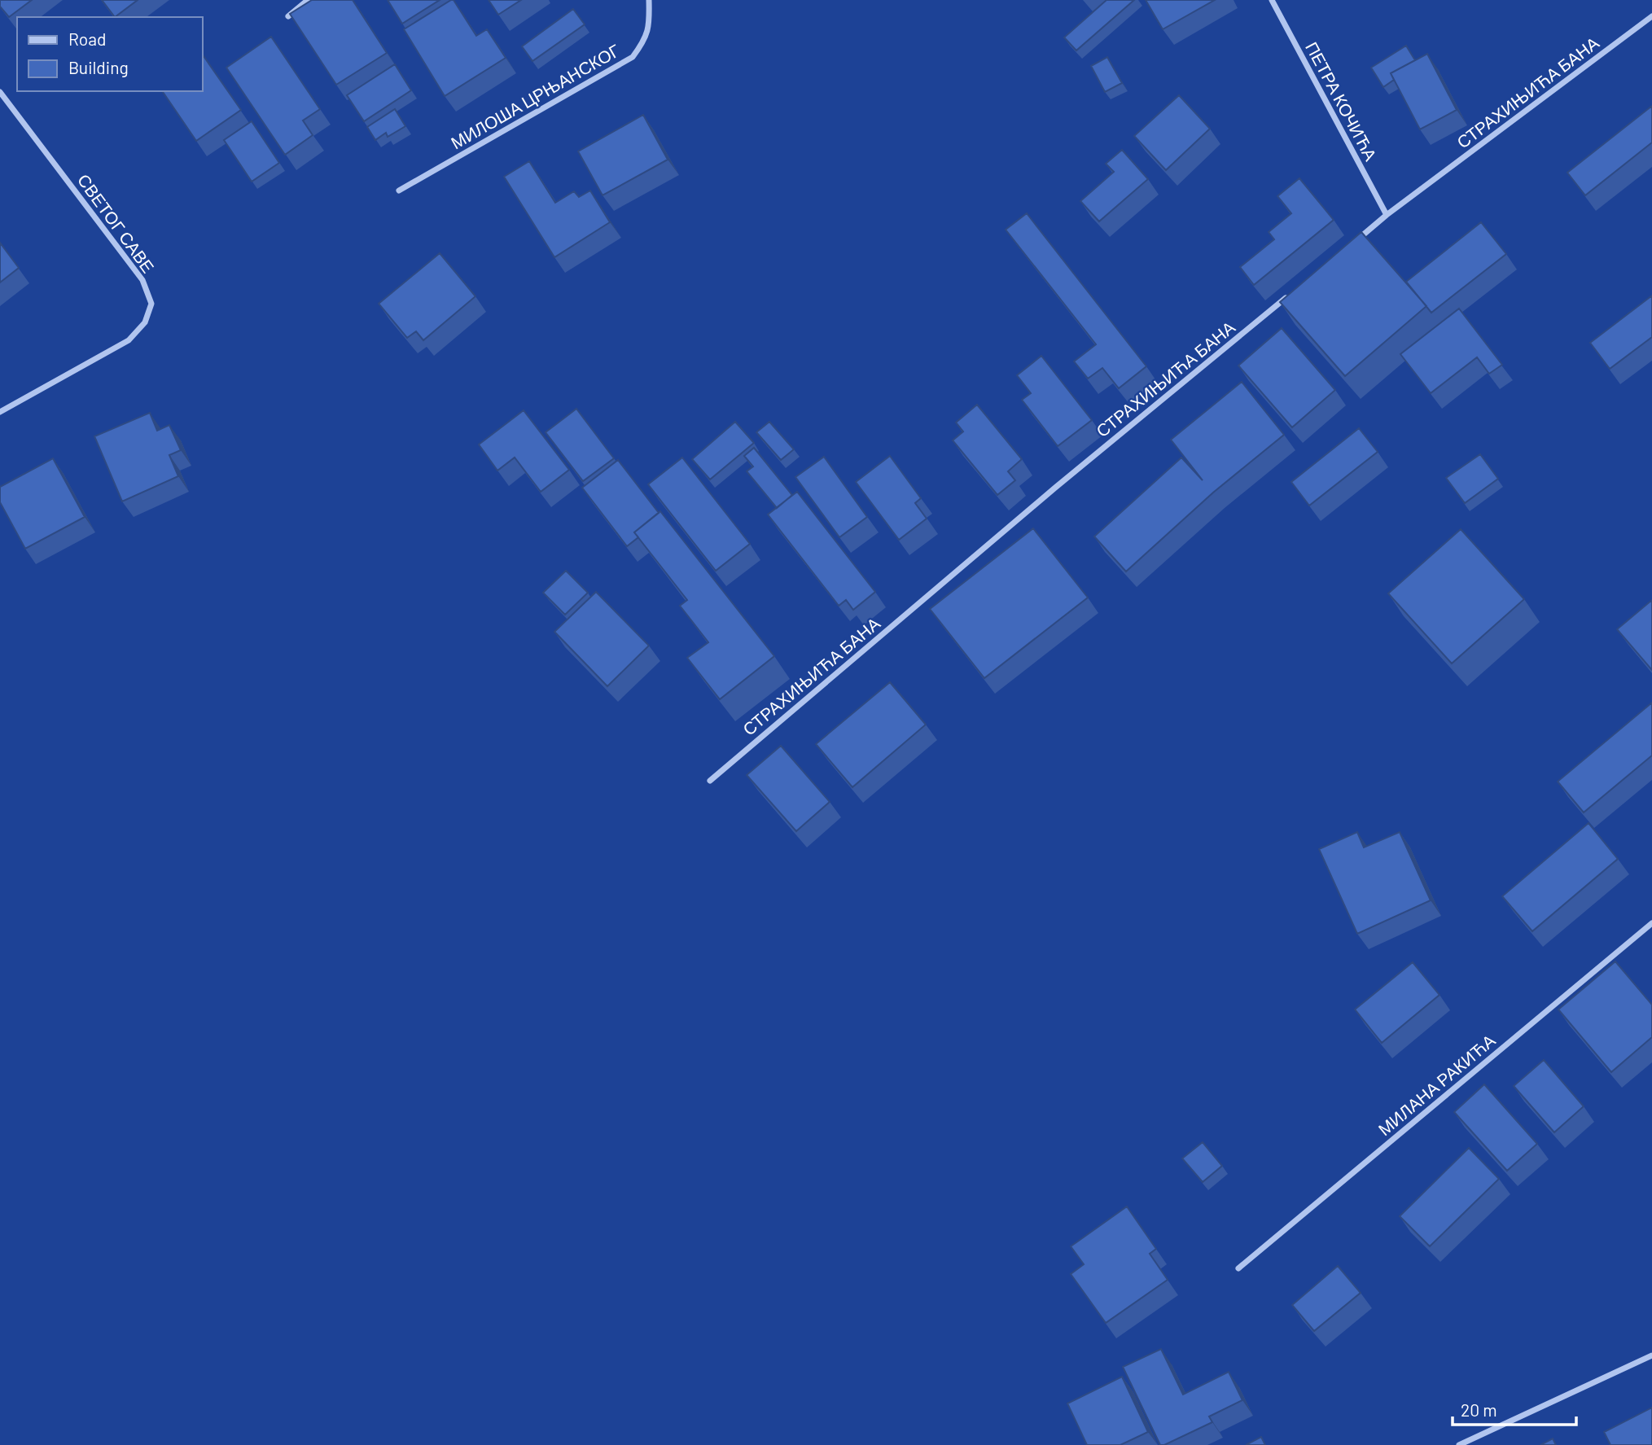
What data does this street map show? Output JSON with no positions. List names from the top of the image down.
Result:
{
  "streets": {
    "street": [
      "СТРАХИЊИЋА БАНА",
      "МИЛОША ЦРЊАНСКОГ",
      "ПЕТРА КОЧИЋА",
      "СВЕТОГ САВЕ",
      "МИЛАНА РАКИЋА"
    ]
  },
  "crossings": [
    ["СТРАХИЊИЋА БАНА", "ПЕТРА КОЧИЋА"]
  ],
  "legend": ["Road", "Building"],
  "scale_bar": "20 m"
}
